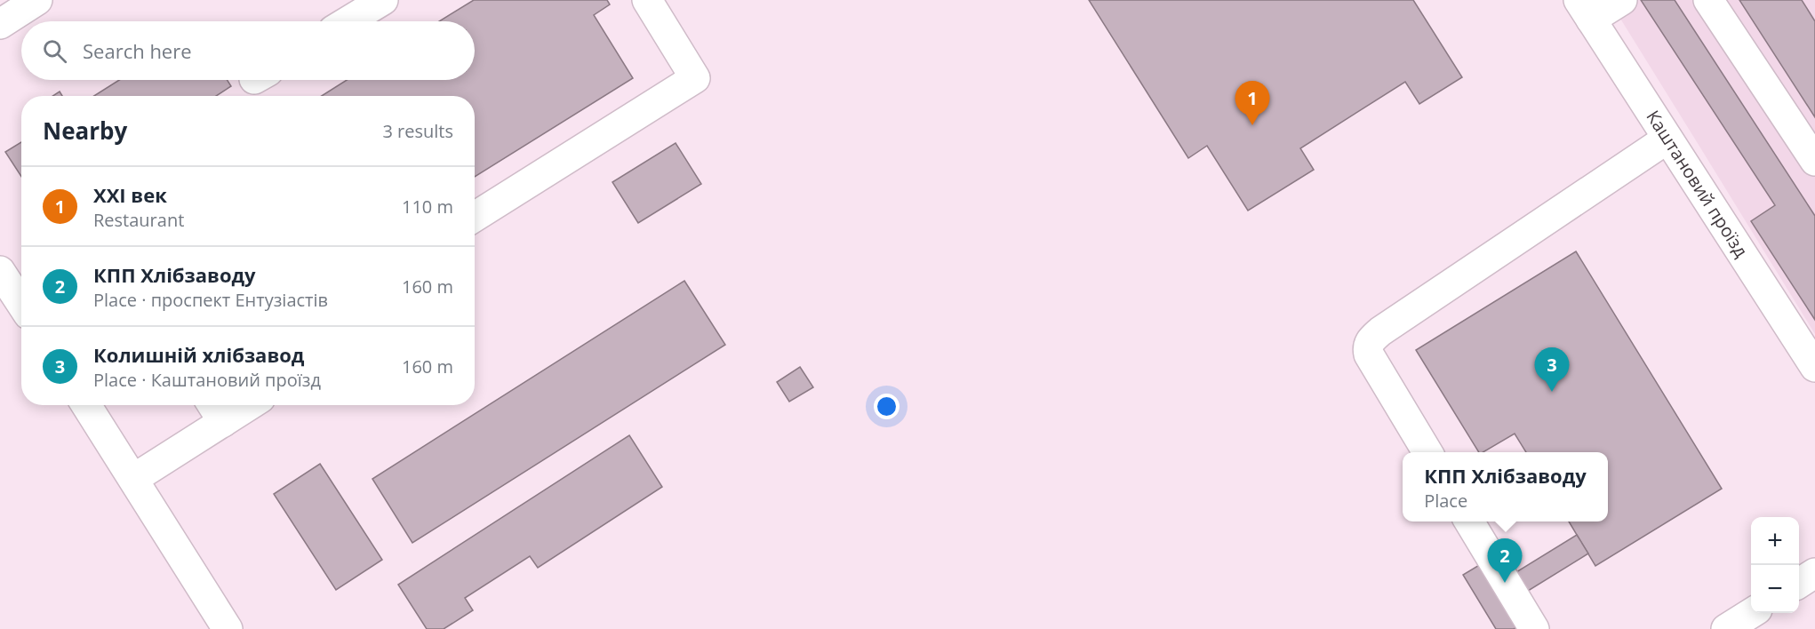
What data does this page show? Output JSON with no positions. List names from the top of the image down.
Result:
{
  "streets": {
    "street": ["Каштановий проїзд"]
  },
  "page": {
    "search": "Search here",
    "pins": ["1", "3", "2"],
    "heading": ["Nearby", "3 results"],
    "list": [
      {
        "mark": "1",
        "name": "XXI век",
        "note": "Restaurant",
        "value": "110 m"
      },
      {
        "mark": "2",
        "name": "КПП Хлібзаводу",
        "note": "Place · проспект Ентузіастів",
        "value": "160 m"
      },
      {
        "mark": "3",
        "name": "Колишній хлібзавод",
        "note": "Place · Каштановий проїзд",
        "value": "160 m"
      }
    ],
    "popup": ["КПП Хлібзаводу", "Place"],
    "map_buttons": ["+", "−"]
  }
}
